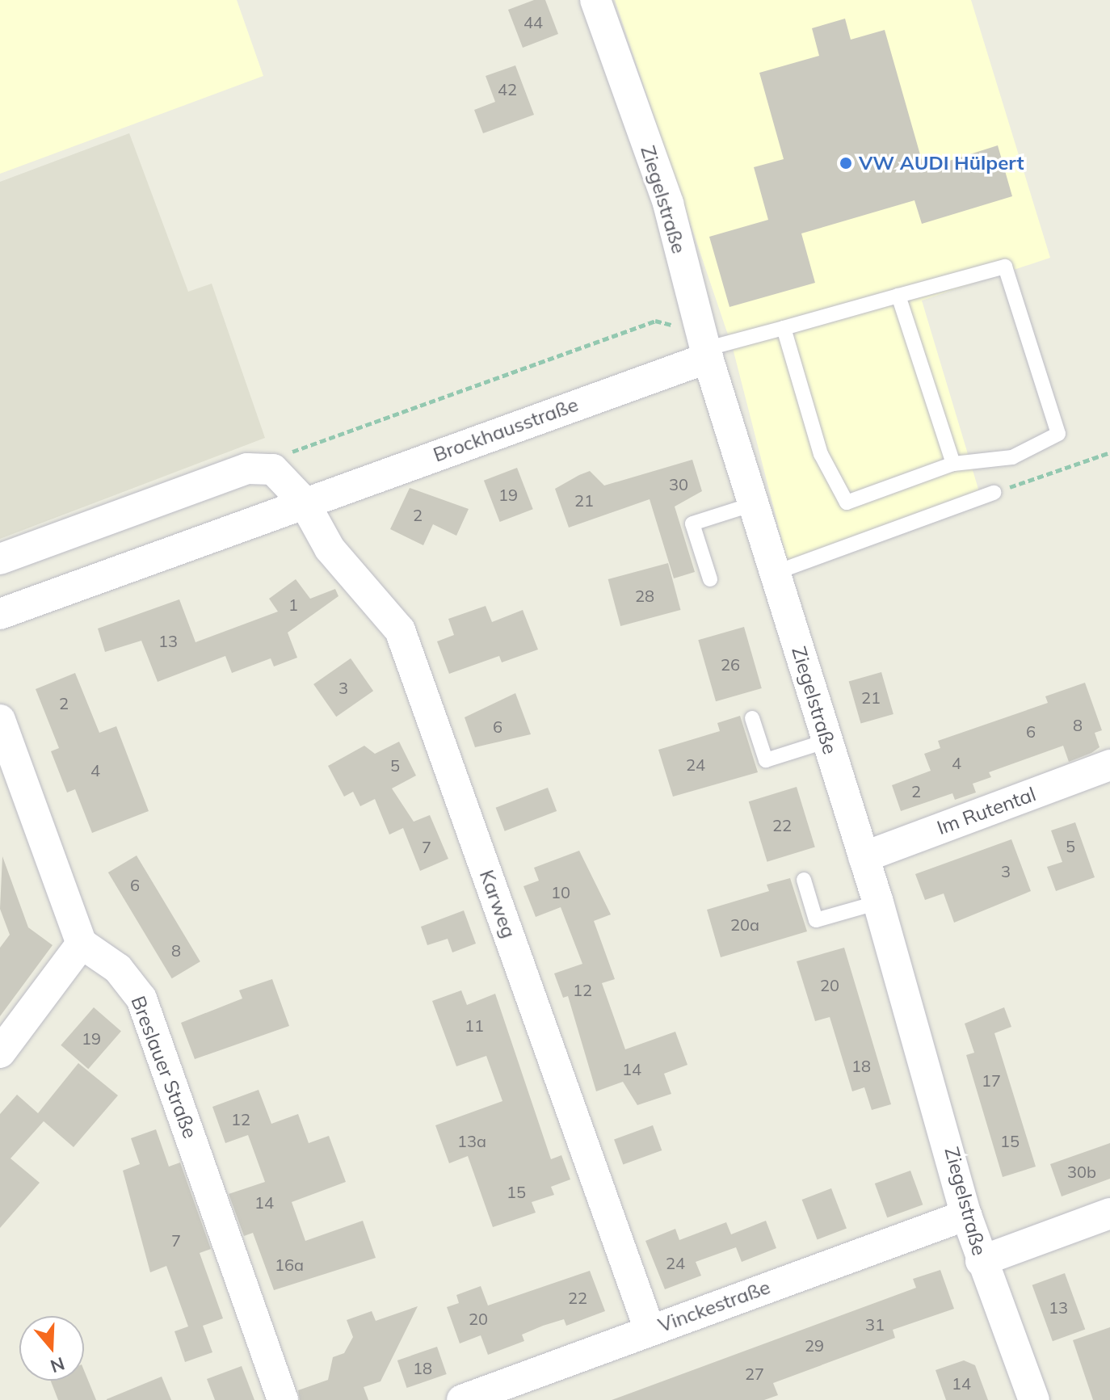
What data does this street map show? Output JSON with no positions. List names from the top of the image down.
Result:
{
  "streets": {
    "street": [
      "Ziegelstraße",
      "Brockhausstraße",
      "Im Rutental",
      "Karweg",
      "Breslauer Straße",
      "Vinckestraße"
    ]
  },
  "crossings": [
    ["Ziegelstraße", "Brockhausstraße"],
    ["Ziegelstraße", "Im Rutental"],
    ["Ziegelstraße", "Vinckestraße"],
    ["Brockhausstraße", "Karweg"],
    ["Karweg", "Vinckestraße"]
  ],
  "places": ["VW AUDI Hülpert"],
  "house_numbers": [
    "44",
    "42",
    "30",
    "19",
    "21",
    "2",
    "28",
    "1",
    "13",
    "26",
    "3",
    "21",
    "2",
    "8",
    "6",
    "6",
    "4",
    "24",
    "5",
    "4",
    "2",
    "22",
    "5",
    "7",
    "3",
    "6",
    "10",
    "20a",
    "8",
    "20",
    "12",
    "11",
    "19",
    "18",
    "14",
    "17",
    "12",
    "13a",
    "15",
    "30b",
    "15",
    "14",
    "7",
    "24",
    "16a",
    "22",
    "13",
    "20",
    "31",
    "29",
    "18",
    "27",
    "14"
  ],
  "north": "bottom"
}
